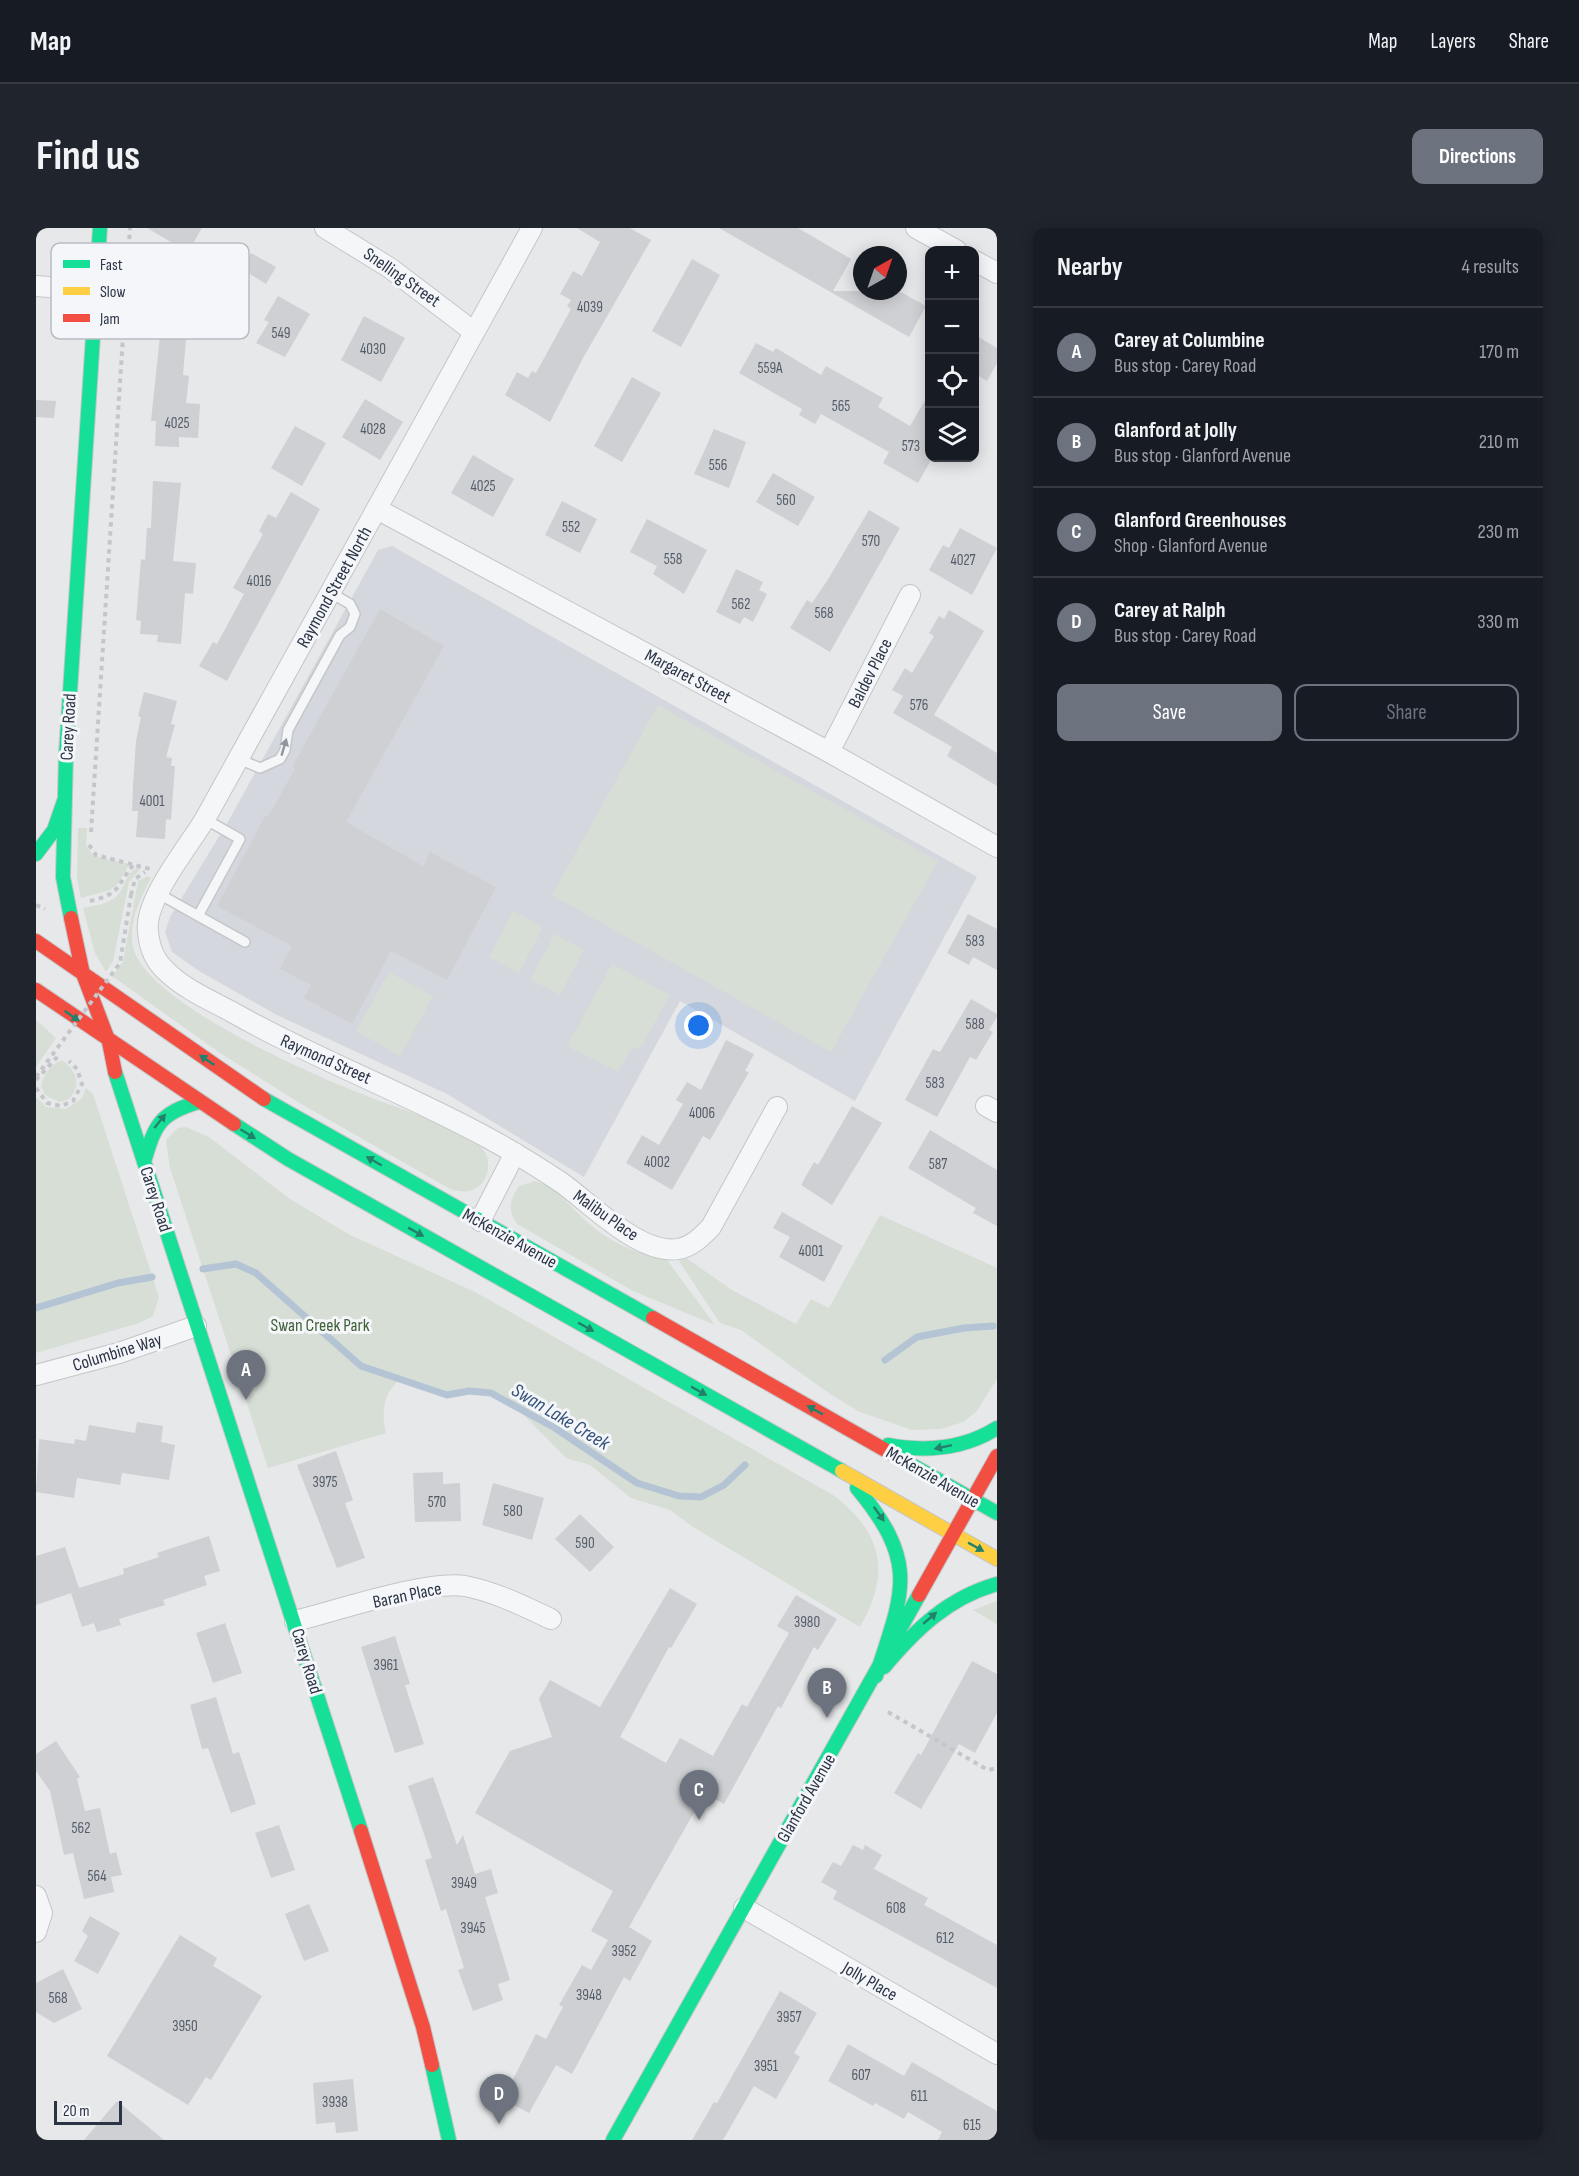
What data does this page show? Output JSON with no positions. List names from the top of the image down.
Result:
{
  "streets": {
    "main road": ["Carey Road", "McKenzie Avenue", "Glanford Avenue"],
    "street": [
      "Snelling Street",
      "Raymond Street North",
      "Baldev Place",
      "Margaret Street",
      "Raymond Street",
      "Malibu Place",
      "Columbine Way",
      "Baran Place",
      "Jolly Place"
    ]
  },
  "crossings": [
    ["Snelling Street", "Raymond Street North"],
    ["Raymond Street North", "Margaret Street"],
    ["Raymond Street North", "Raymond Street"],
    ["Baldev Place", "Margaret Street"],
    ["Carey Road", "McKenzie Avenue"],
    ["Carey Road", "Columbine Way"],
    ["Carey Road", "Baran Place"],
    ["Raymond Street", "Malibu Place"],
    ["McKenzie Avenue", "Glanford Avenue"],
    ["Glanford Avenue", "Jolly Place"]
  ],
  "water": ["Swan Lake Creek"],
  "parks": ["Swan Creek Park"],
  "house_numbers": [
    "4039",
    "549",
    "4030",
    "559A",
    "565",
    "4025",
    "4028",
    "573",
    "556",
    "4025",
    "560",
    "552",
    "570",
    "558",
    "4027",
    "4016",
    "562",
    "568",
    "576",
    "4001",
    "583",
    "588",
    "583",
    "4006",
    "4002",
    "587",
    "4001",
    "3975",
    "570",
    "580",
    "590",
    "3980",
    "3961",
    "562",
    "564",
    "3949",
    "608",
    "3945",
    "612",
    "3952",
    "3948",
    "568",
    "3957",
    "3950",
    "3951",
    "607",
    "611",
    "3938",
    "615"
  ],
  "legend": ["Fast", "Slow", "Jam"],
  "scale_bar": "20 m",
  "north": "top right",
  "page": {
    "header": "Map",
    "nav": ["Map", "Layers", "Share"],
    "buttons": [
      "Directions",
      ["Save", "Share"]
    ],
    "title": "Find us",
    "heading": ["Nearby", "4 results"],
    "map_buttons": ["+", "−"],
    "list": [
      {
        "mark": "A",
        "name": "Carey at Columbine",
        "note": "Bus stop · Carey Road",
        "value": "170 m"
      },
      {
        "mark": "B",
        "name": "Glanford at Jolly",
        "note": "Bus stop · Glanford Avenue",
        "value": "210 m"
      },
      {
        "mark": "C",
        "name": "Glanford Greenhouses",
        "note": "Shop · Glanford Avenue",
        "value": "230 m"
      },
      {
        "mark": "D",
        "name": "Carey at Ralph",
        "note": "Bus stop · Carey Road",
        "value": "330 m"
      }
    ],
    "pins": [
      "A",
      "B",
      "C",
      "D"
    ],
    "scale": "20 m"
  }
}
